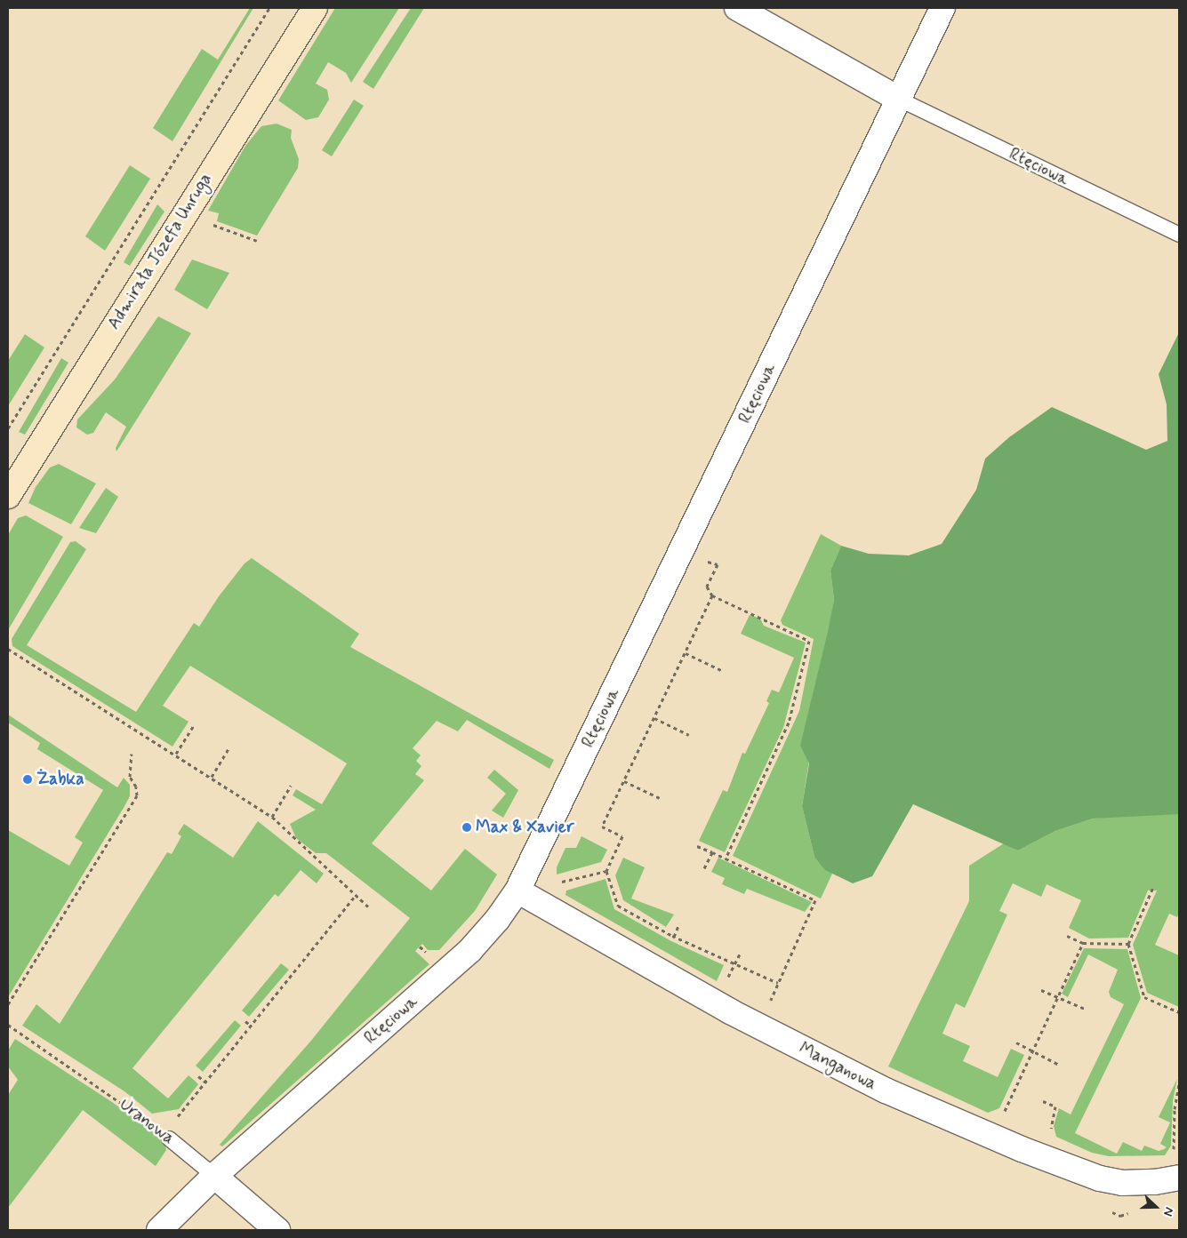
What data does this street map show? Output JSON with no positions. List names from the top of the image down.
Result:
{
  "streets": {
    "street": [
      "Rtęciowa",
      "Admirała Józefa Unruga",
      "Manganowa",
      "Uranowa"
    ]
  },
  "crossings": [
    ["Rtęciowa", "Manganowa"],
    ["Rtęciowa", "Uranowa"]
  ],
  "places": ["Żabka", "Max & Xavier"],
  "north": "right"
}
